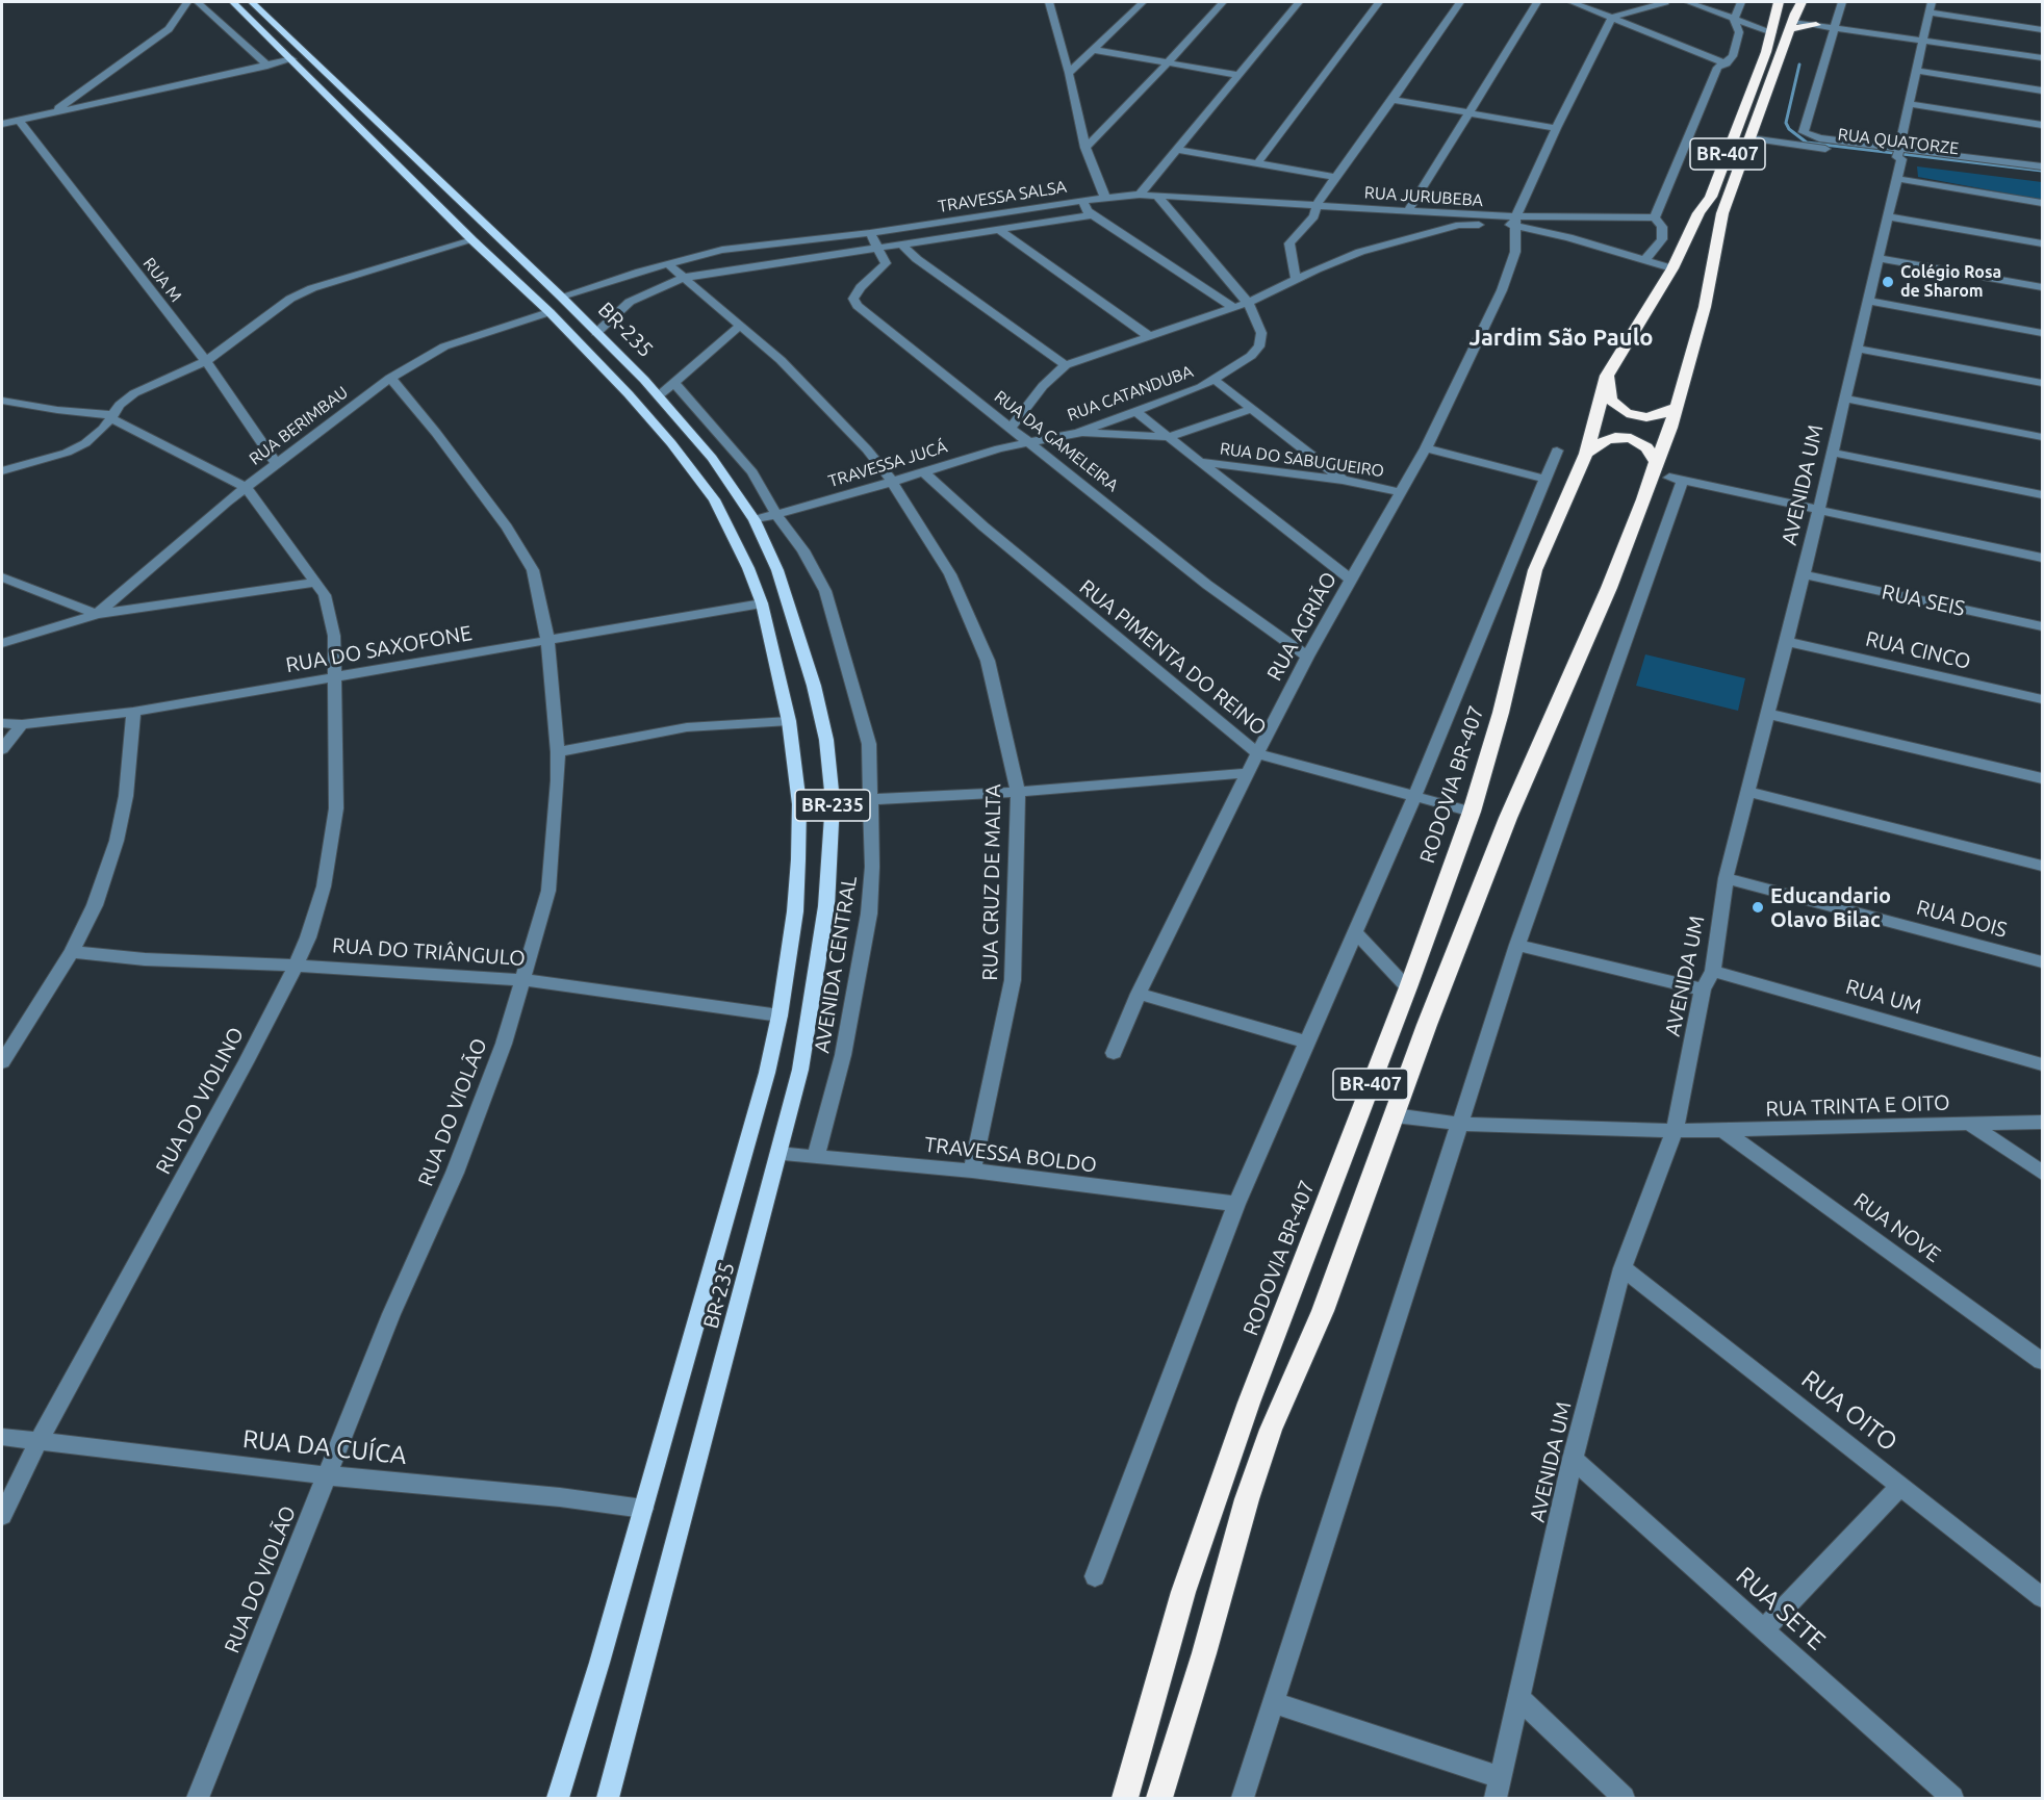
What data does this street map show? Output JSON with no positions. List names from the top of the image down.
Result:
{
  "streets": {
    "highway": ["BR-407", "RODOVIA BR-407"],
    "main road": ["BR-235"],
    "street": [
      "RUA QUATORZE",
      "TRAVESSA SALSA",
      "RUA JURUBEBA",
      "RUA M",
      "RUA CATANDUBA",
      "RUA BERIMBAU",
      "RUA DA GAMELEIRA",
      "RUA DO SABUGUEIRO",
      "TRAVESSA JUCÁ",
      "AVENIDA UM",
      "RUA SEIS",
      "RUA AGRIÃO",
      "RUA DO SAXOFONE",
      "RUA CINCO",
      "RUA PIMENTA DO REINO",
      "RUA CRUZ DE MALTA",
      "RUA DOIS",
      "RUA DO TRIÂNGULO",
      "AVENIDA CENTRAL",
      "RUA UM",
      "RUA DO VIOLINO",
      "RUA TRINTA E OITO",
      "RUA DO VIOLÃO",
      "TRAVESSA BOLDO",
      "RUA NOVE",
      "RUA OITO",
      "RUA DA CUÍCA",
      "RUA SETE"
    ]
  },
  "crossings": [
    ["RUA QUATORZE", "BR-407"],
    ["RUA QUATORZE", "AVENIDA UM"],
    ["BR-407", "RUA TRINTA E OITO"],
    ["TRAVESSA SALSA", "RUA JURUBEBA"],
    ["TRAVESSA SALSA", "BR-235"],
    ["TRAVESSA SALSA", "RUA DA GAMELEIRA"],
    ["TRAVESSA SALSA", "RUA CRUZ DE MALTA"],
    ["RUA JURUBEBA", "RUA CATANDUBA"],
    ["RUA JURUBEBA", "RUA AGRIÃO"],
    ["RUA M", "RUA BERIMBAU"],
    ["BR-235", "RUA BERIMBAU"],
    ["BR-235", "TRAVESSA JUCÁ"],
    ["BR-235", "RUA DO SAXOFONE"],
    ["BR-235", "RUA DO TRIÂNGULO"],
    ["BR-235", "TRAVESSA BOLDO"],
    ["BR-235", "RUA DA CUÍCA"],
    ["RUA CATANDUBA", "RUA DA GAMELEIRA"],
    ["RUA CATANDUBA", "RUA DO SABUGUEIRO"],
    ["RUA CATANDUBA", "TRAVESSA JUCÁ"],
    ["RUA BERIMBAU", "RUA DO VIOLINO"],
    ["RUA BERIMBAU", "RUA DO VIOLÃO"],
    ["RUA DA GAMELEIRA", "TRAVESSA JUCÁ"],
    ["RUA DA GAMELEIRA", "RUA AGRIÃO"],
    ["RUA DO SABUGUEIRO", "RUA AGRIÃO"],
    ["TRAVESSA JUCÁ", "RUA PIMENTA DO REINO"],
    ["TRAVESSA JUCÁ", "RUA CRUZ DE MALTA"],
    ["TRAVESSA JUCÁ", "AVENIDA CENTRAL"],
    ["AVENIDA UM", "RUA SEIS"],
    ["AVENIDA UM", "RUA CINCO"],
    ["AVENIDA UM", "RUA DOIS"],
    ["AVENIDA UM", "RUA UM"],
    ["AVENIDA UM", "RUA TRINTA E OITO"],
    ["AVENIDA UM", "RUA OITO"],
    ["AVENIDA UM", "RUA SETE"],
    ["RUA AGRIÃO", "RUA PIMENTA DO REINO"],
    ["RUA DO SAXOFONE", "RUA DO VIOLINO"],
    ["RUA DO SAXOFONE", "RUA DO VIOLÃO"],
    ["RUA PIMENTA DO REINO", "RODOVIA BR-407"],
    ["RUA CRUZ DE MALTA", "TRAVESSA BOLDO"],
    ["RUA DO TRIÂNGULO", "RUA DO VIOLINO"],
    ["RUA DO TRIÂNGULO", "RUA DO VIOLÃO"],
    ["AVENIDA CENTRAL", "TRAVESSA BOLDO"],
    ["RUA DO VIOLINO", "RUA DA CUÍCA"],
    ["RUA TRINTA E OITO", "RUA NOVE"],
    ["RUA DO VIOLÃO", "RUA DA CUÍCA"]
  ],
  "districts": ["Jardim São Paulo"],
  "places": ["Colégio Rosa de Sharom", "Educandario Olavo Bilac"]
}
